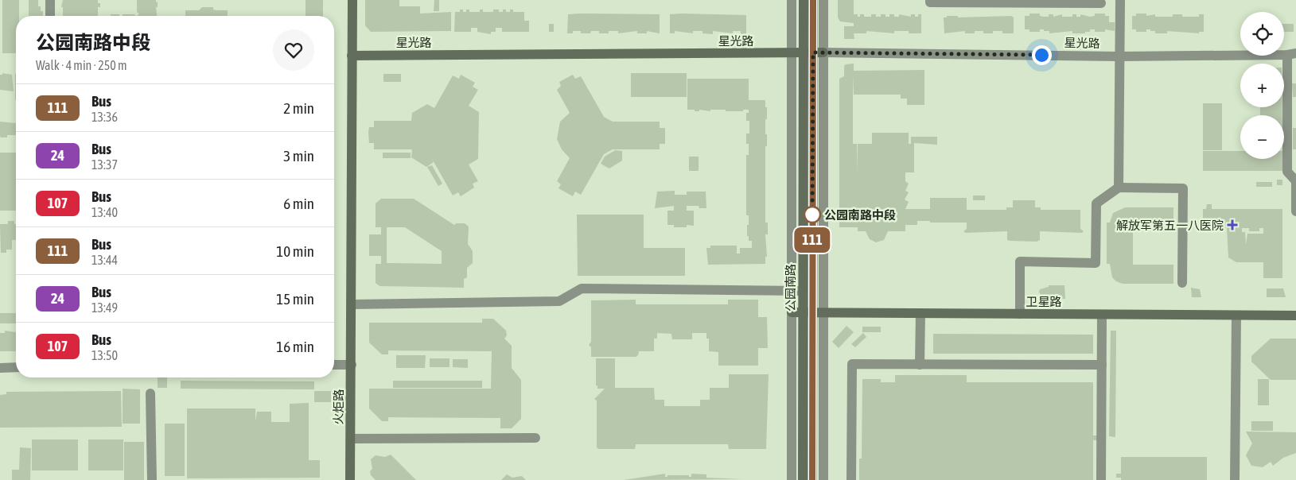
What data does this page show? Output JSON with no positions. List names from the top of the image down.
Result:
{
  "streets": {
    "street": [
      "星光路",
      "公园南路",
      "卫星路",
      "火炬路"
    ]
  },
  "crossings": [
    ["星光路", "公园南路"],
    ["星光路", "火炬路"],
    ["公园南路", "卫星路"]
  ],
  "places": {
    "other": ["公园南路中段"],
    "health": ["解放军第五一八医院"]
  },
  "lines": ["bus line 111"],
  "page": {
    "on_map": "111",
    "map_buttons": ["+", "−"],
    "heading": ["公园南路中段", "Walk · 4 min · 250 m"],
    "list": [
      {
        "mark": "111",
        "name": "Bus",
        "note": "13:36",
        "value": "2 min"
      },
      {
        "mark": "24",
        "name": "Bus",
        "note": "13:37",
        "value": "3 min"
      },
      {
        "mark": "107",
        "name": "Bus",
        "note": "13:40",
        "value": "6 min"
      },
      {
        "mark": "111",
        "name": "Bus",
        "note": "13:44",
        "value": "10 min"
      },
      {
        "mark": "24",
        "name": "Bus",
        "note": "13:49",
        "value": "15 min"
      },
      {
        "mark": "107",
        "name": "Bus",
        "note": "13:50",
        "value": "16 min"
      }
    ]
  }
}
